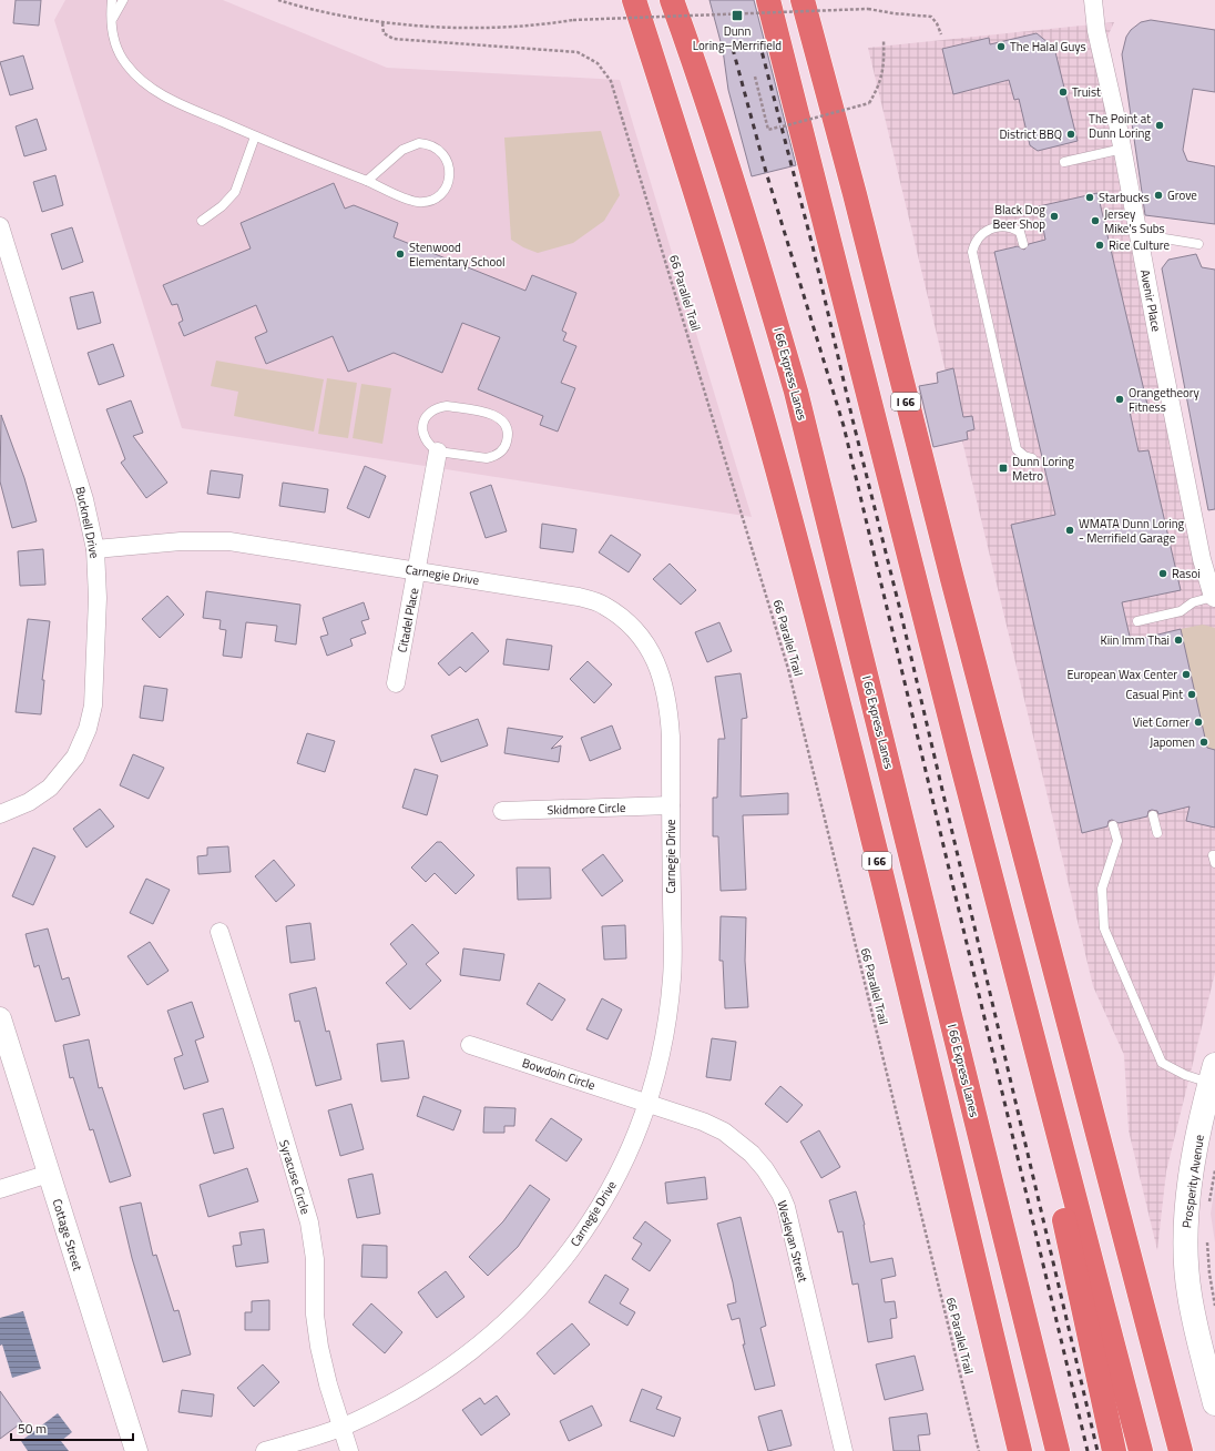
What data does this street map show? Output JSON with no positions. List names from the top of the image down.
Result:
{
  "streets": {
    "highway": ["I 66 Express Lanes", "I 66"],
    "main road": ["Prosperity Avenue"],
    "street": [
      "Avenir Place",
      "Bucknell Drive",
      "Carnegie Drive",
      "Citadel Place",
      "Skidmore Circle",
      "Bowdoin Circle",
      "Syracuse Circle",
      "Cottage Street",
      "Wesleyan Street"
    ],
    "path": ["66 Parallel Trail"]
  },
  "crossings": [
    ["Bucknell Drive", "Carnegie Drive"],
    ["Carnegie Drive", "Citadel Place"],
    ["Carnegie Drive", "Skidmore Circle"],
    ["Carnegie Drive", "Bowdoin Circle"],
    ["Carnegie Drive", "Syracuse Circle"],
    ["Carnegie Drive", "Wesleyan Street"],
    ["Bowdoin Circle", "Wesleyan Street"]
  ],
  "places": {
    "transit": ["Dunn Loring–Merrifield", "Dunn Loring Metro"],
    "other": [
      "The Halal Guys",
      "Truist",
      "The Point at Dunn Loring",
      "District BBQ",
      "Grove",
      "Starbucks",
      "Black Dog Beer Shop",
      "Jersey Mike's Subs",
      "Rice Culture",
      "Stenwood Elementary School",
      "Orangetheory Fitness",
      "WMATA Dunn Loring - Merrifield Garage",
      "Rasoi",
      "Kiin Imm Thai",
      "European Wax Center",
      "Casual Pint",
      "Viet Corner",
      "Japomen"
    ]
  },
  "scale_bar": "50 m"
}
